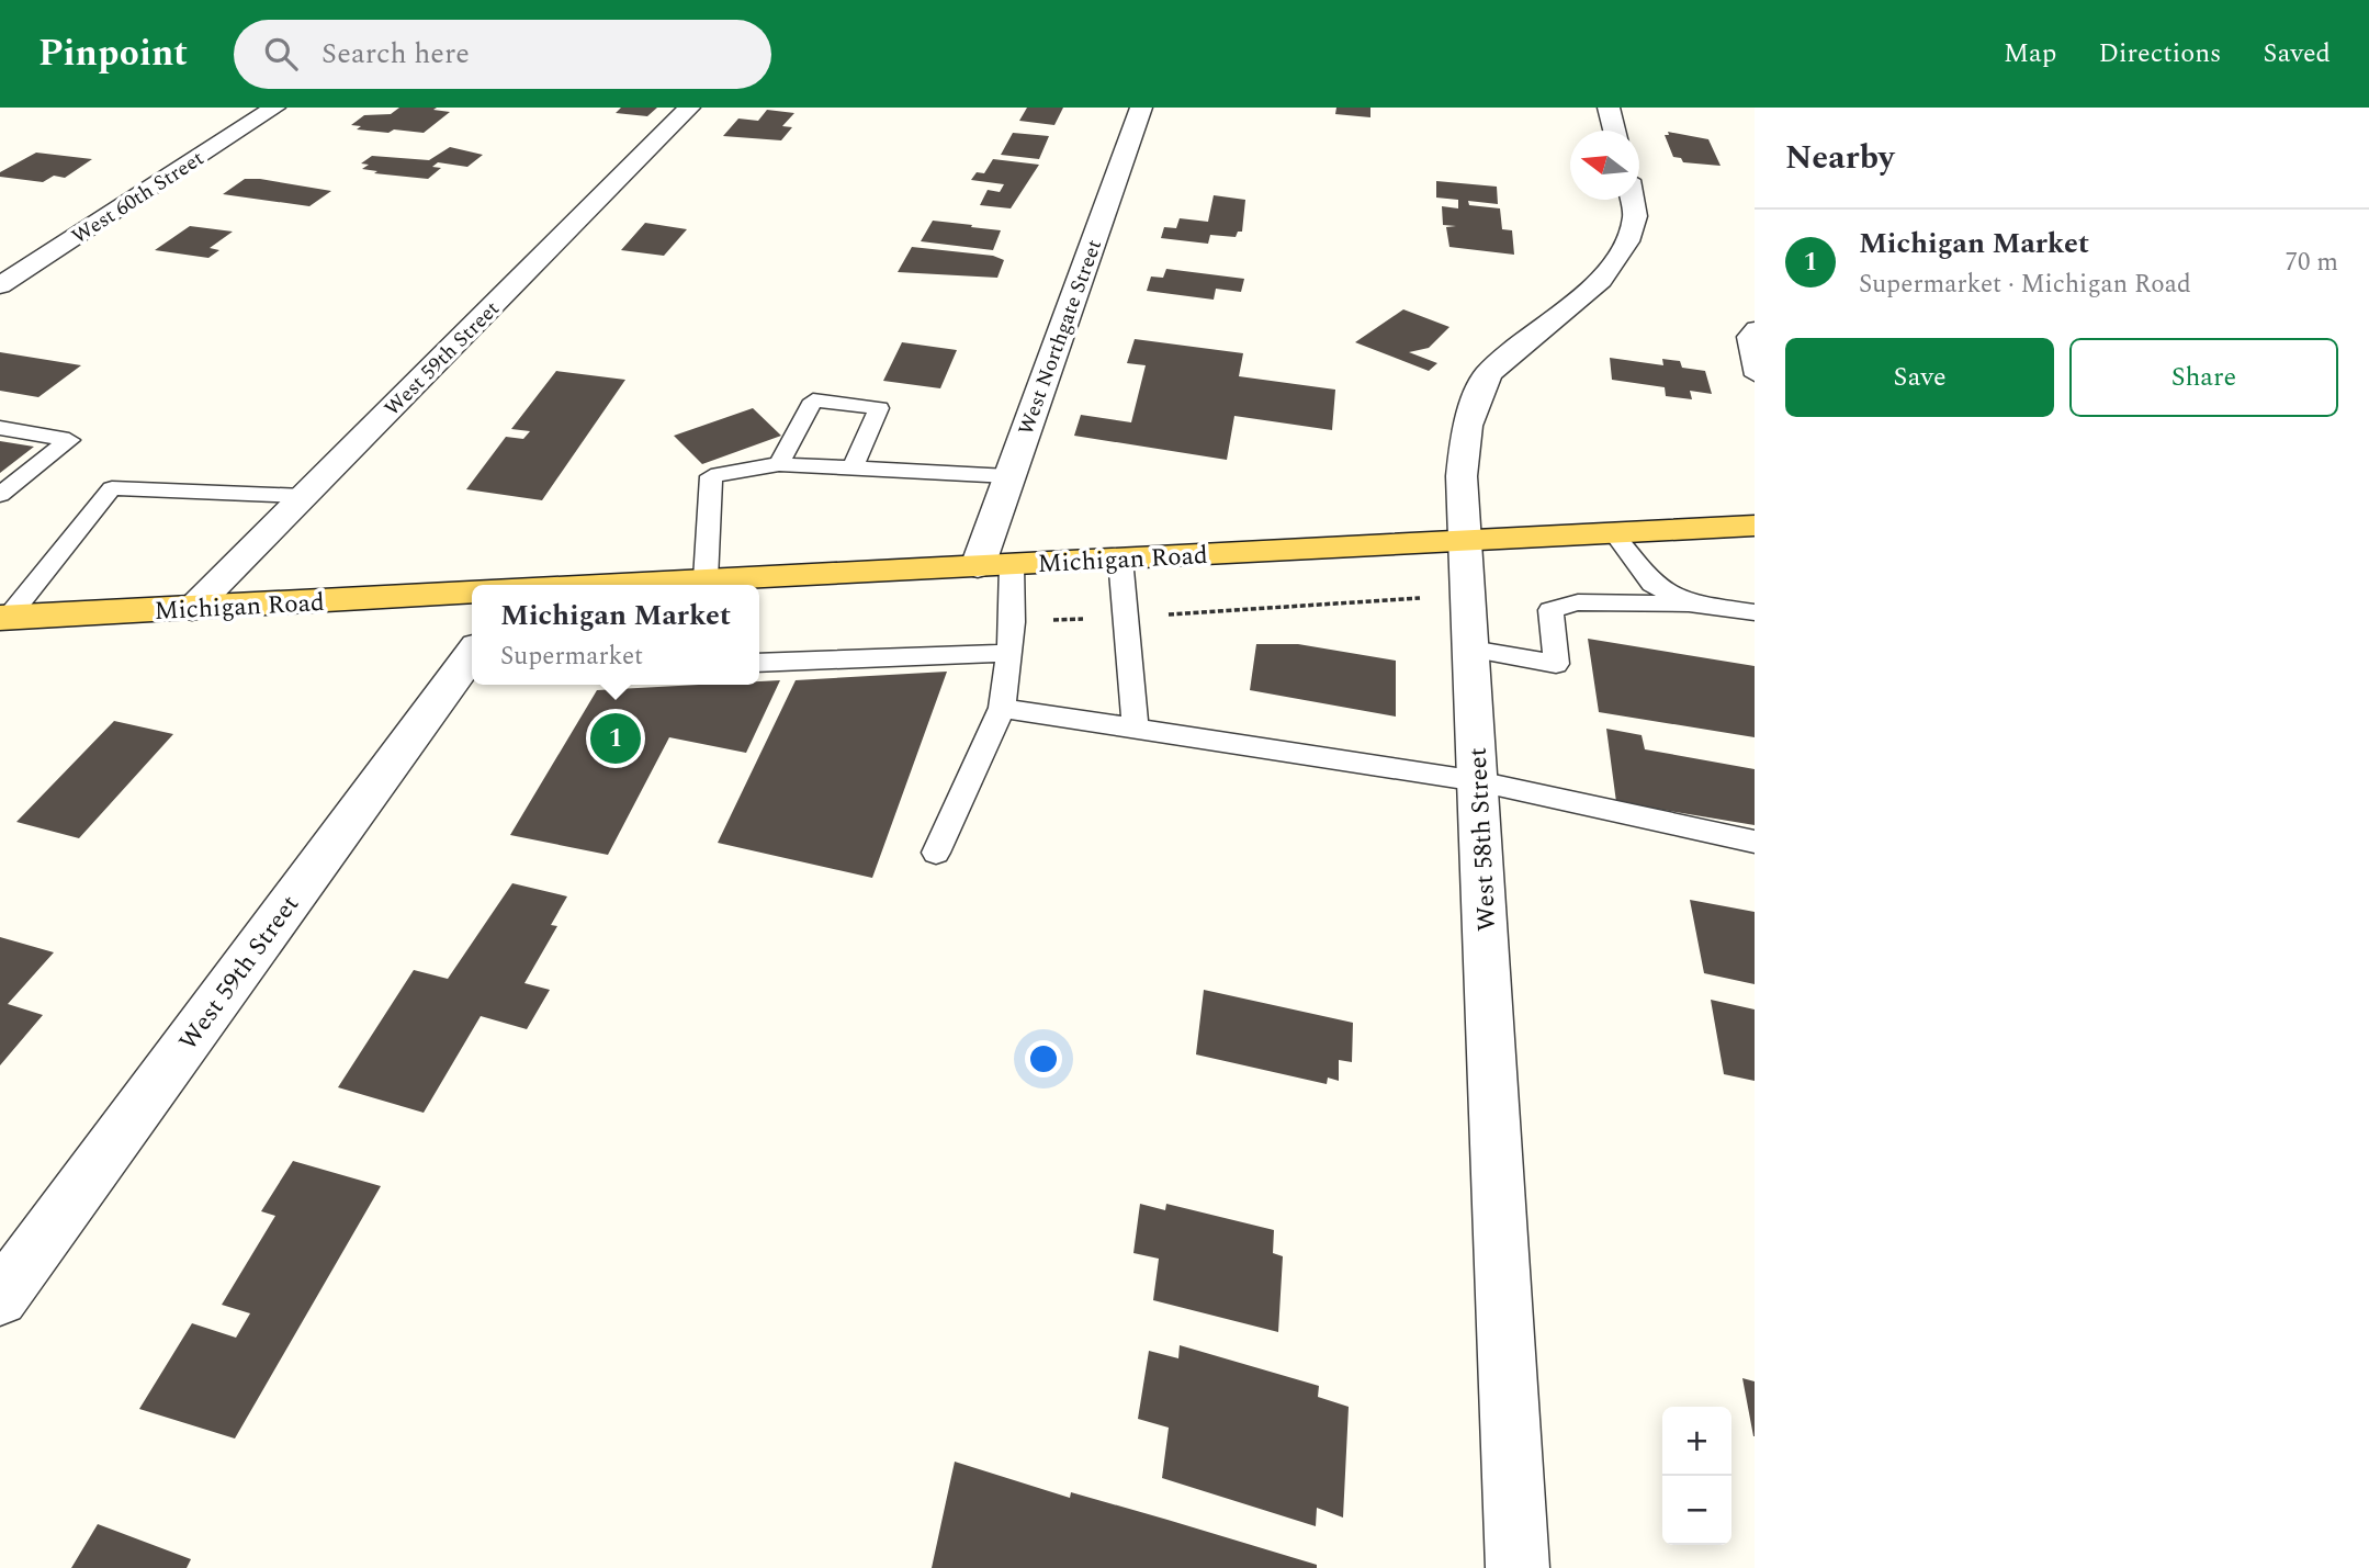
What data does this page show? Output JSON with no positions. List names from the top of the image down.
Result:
{
  "streets": {
    "main road": ["Michigan Road"],
    "street": [
      "West 60th Street",
      "West Northgate Street",
      "West 59th Street",
      "West 58th Street"
    ]
  },
  "crossings": [
    ["West Northgate Street", "Michigan Road"],
    ["West 59th Street", "Michigan Road"],
    ["Michigan Road", "West 58th Street"]
  ],
  "north": "left",
  "page": {
    "header": "Pinpoint",
    "search": "Search here",
    "nav": ["Map", "Directions", "Saved"],
    "heading": "Nearby",
    "list": [
      {
        "mark": "1",
        "name": "Michigan Market",
        "note": "Supermarket · Michigan Road",
        "value": "70 m"
      }
    ],
    "buttons": ["Save", "Share"],
    "popup": ["Michigan Market", "Supermarket"],
    "pins": "1",
    "map_buttons": ["+", "−"]
  }
}
